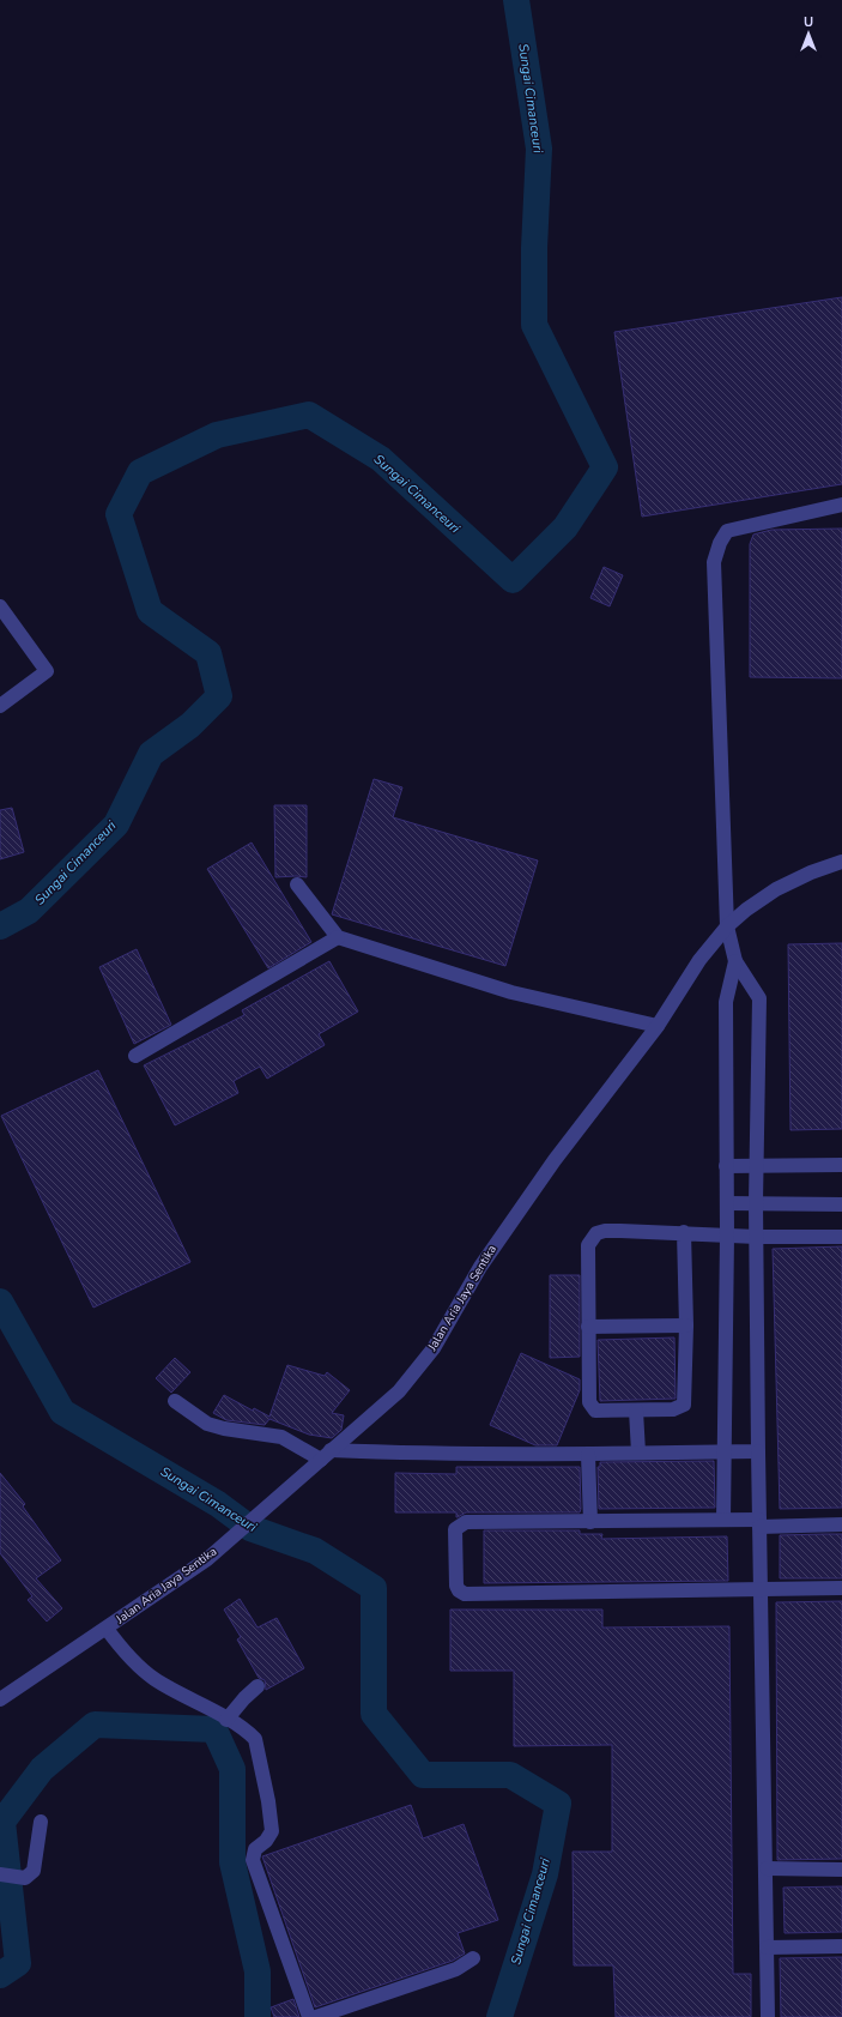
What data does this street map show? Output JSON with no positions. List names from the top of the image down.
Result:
{
  "streets": {
    "street": ["Jalan Aria Jaya Sentika"]
  },
  "water": ["Sungai Cimanceuri"],
  "north": "top"
}
